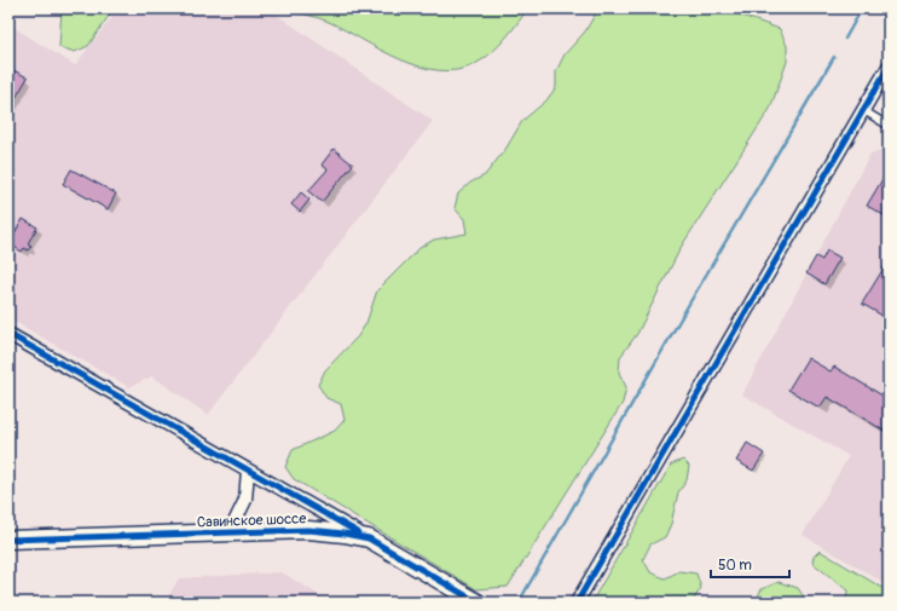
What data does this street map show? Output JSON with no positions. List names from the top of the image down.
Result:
{
  "streets": {
    "street": ["Савинское шоссе"]
  },
  "scale_bar": "50 m"
}
